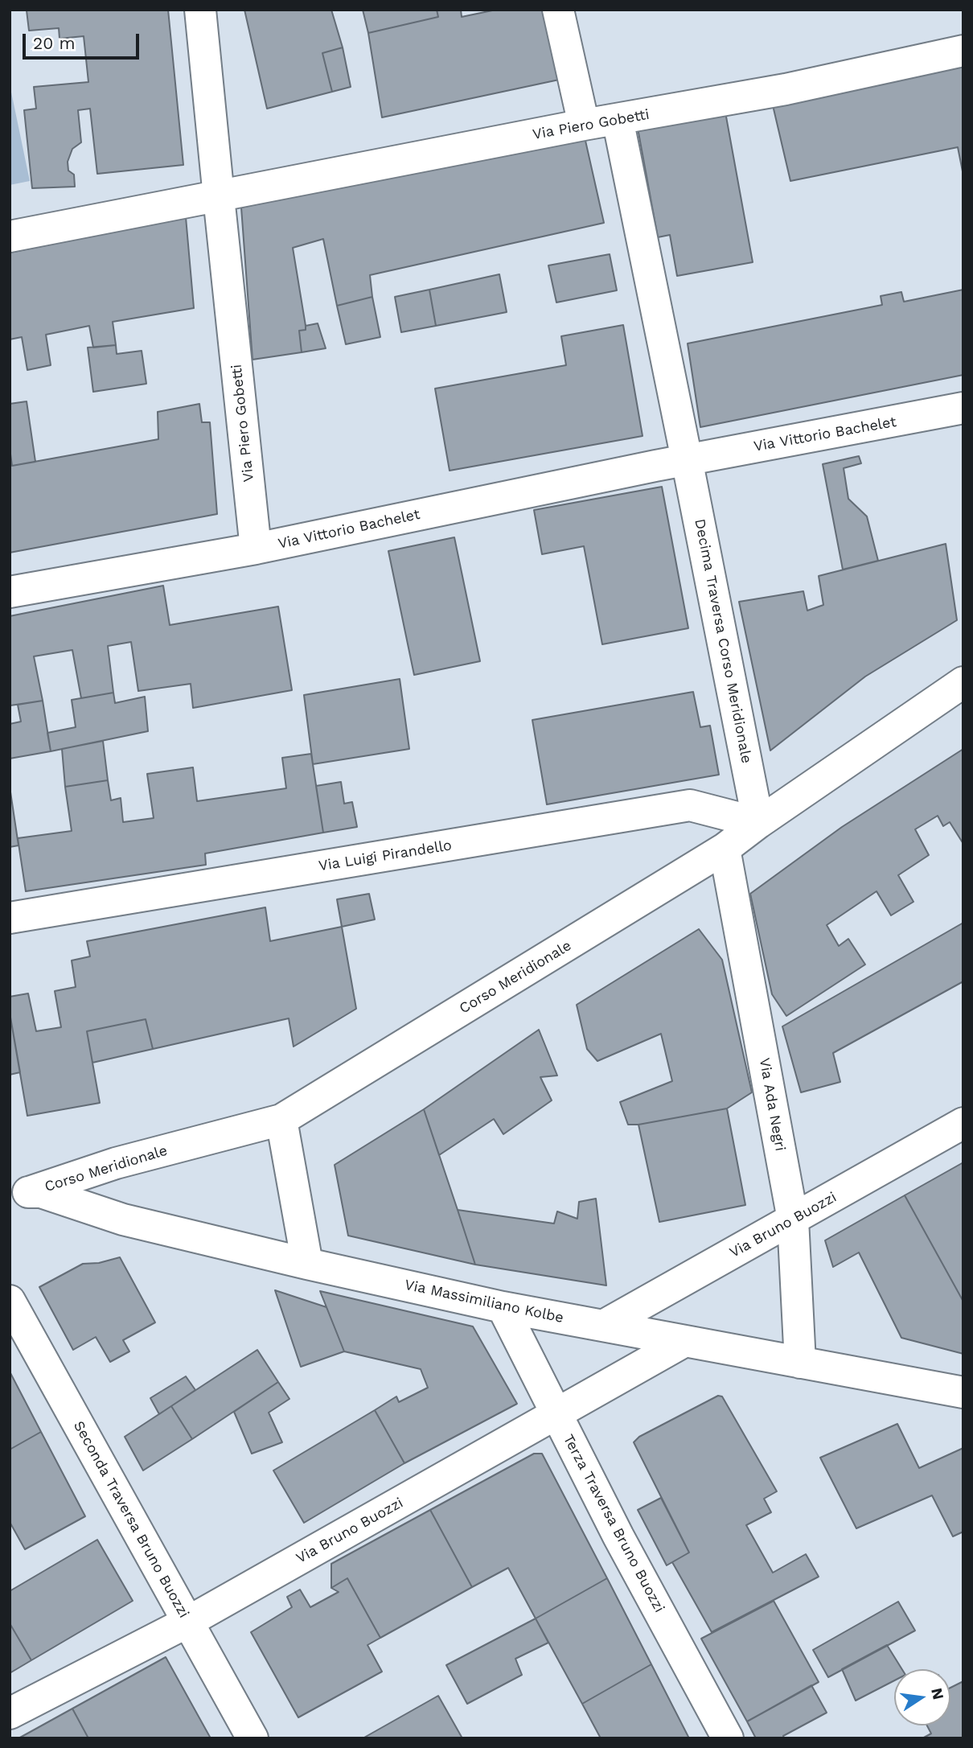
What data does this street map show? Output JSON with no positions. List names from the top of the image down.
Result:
{
  "streets": {
    "street": [
      "Via Piero Gobetti",
      "Via Vittorio Bachelet",
      "Decima Traversa Corso Meridionale",
      "Via Luigi Pirandello",
      "Corso Meridionale",
      "Via Ada Negri",
      "Via Bruno Buozzi",
      "Via Massimiliano Kolbe",
      "Seconda Traversa Bruno Buozzi",
      "Terza Traversa Bruno Buozzi"
    ]
  },
  "crossings": [
    ["Via Piero Gobetti", "Via Vittorio Bachelet"],
    ["Via Vittorio Bachelet", "Decima Traversa Corso Meridionale"],
    ["Decima Traversa Corso Meridionale", "Via Luigi Pirandello"],
    ["Decima Traversa Corso Meridionale", "Corso Meridionale"],
    ["Via Luigi Pirandello", "Corso Meridionale"],
    ["Corso Meridionale", "Via Ada Negri"],
    ["Corso Meridionale", "Via Massimiliano Kolbe"],
    ["Via Ada Negri", "Via Bruno Buozzi"],
    ["Via Ada Negri", "Via Massimiliano Kolbe"],
    ["Via Bruno Buozzi", "Via Massimiliano Kolbe"],
    ["Via Bruno Buozzi", "Seconda Traversa Bruno Buozzi"],
    ["Via Bruno Buozzi", "Terza Traversa Bruno Buozzi"],
    ["Via Massimiliano Kolbe", "Terza Traversa Bruno Buozzi"]
  ],
  "scale_bar": "20 m",
  "north": "right"
}
